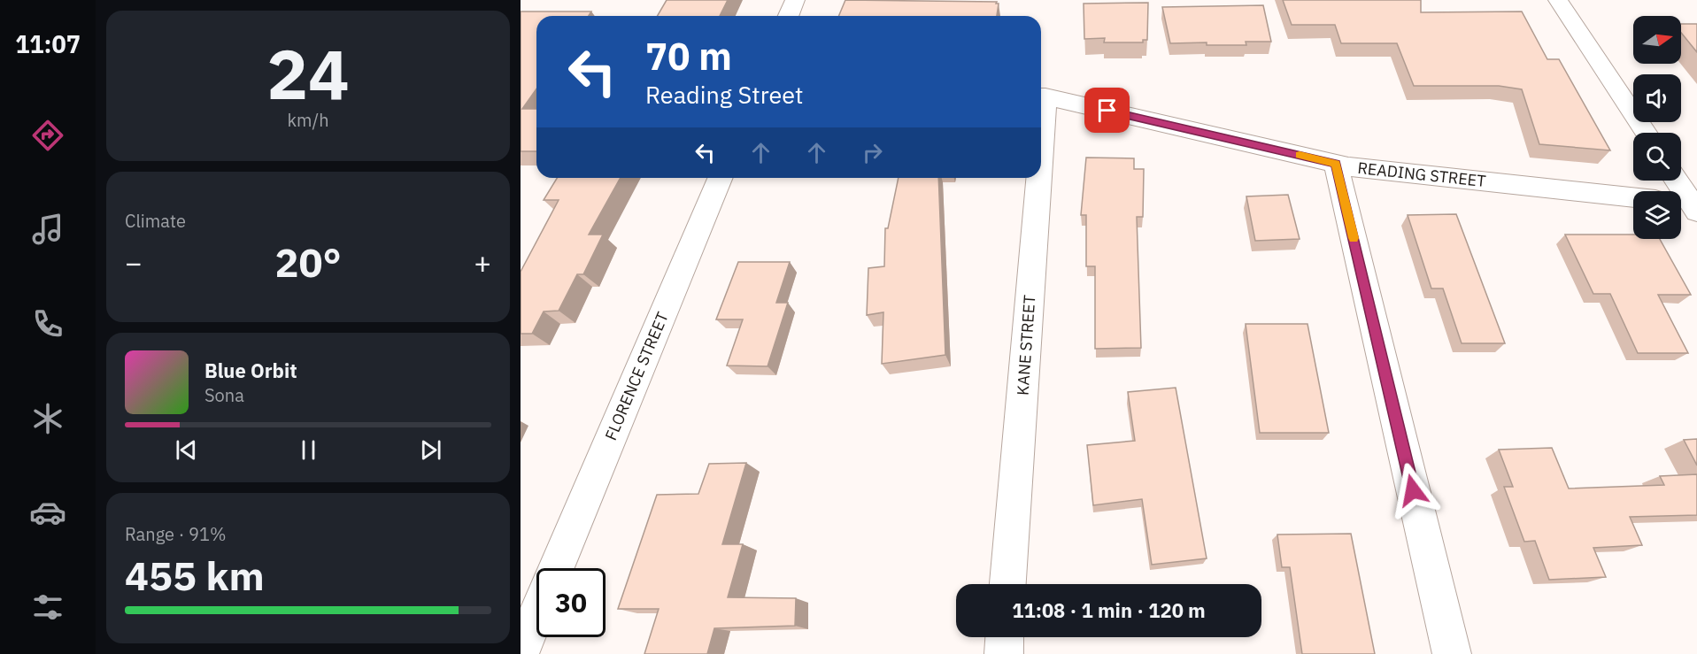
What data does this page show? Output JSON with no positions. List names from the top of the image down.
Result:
{
  "streets": {
    "street": ["READING STREET", "KANE STREET", "FLORENCE STREET"]
  },
  "north": "right",
  "page": {
    "tabs": "11:07",
    "tile": [
      ["24", "km/h"],
      "Climate",
      ["Range · 91%", "455 km"]
    ],
    "turn": ["70 m", "Reading Street"],
    "heat": ["−", "20°", "+"],
    "song": ["Blue Orbit", "Sona"],
    "limit": "30",
    "trip": "11:08 · 1 min · 120 m"
  }
}
